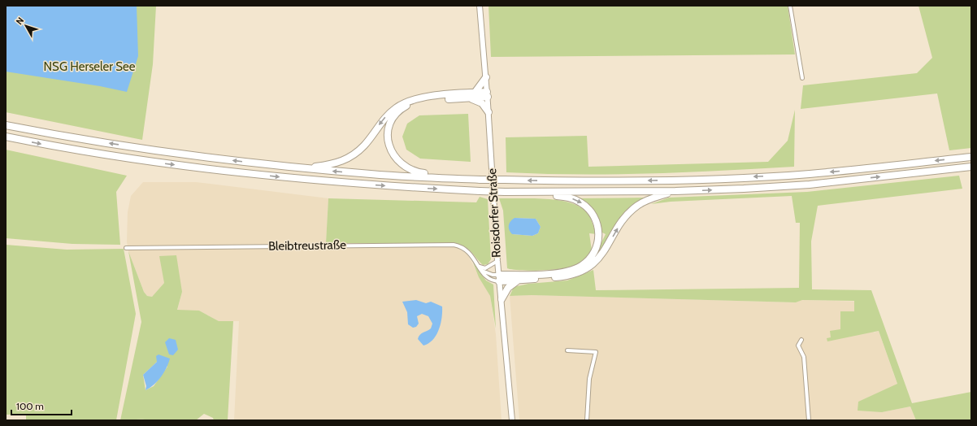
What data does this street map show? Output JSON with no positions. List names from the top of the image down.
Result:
{
  "streets": {
    "main road": ["Roisdorfer Straße"],
    "street": ["Bleibtreustraße"]
  },
  "parks": ["NSG Herseler See"],
  "scale_bar": "100 m",
  "north": "top left"
}
